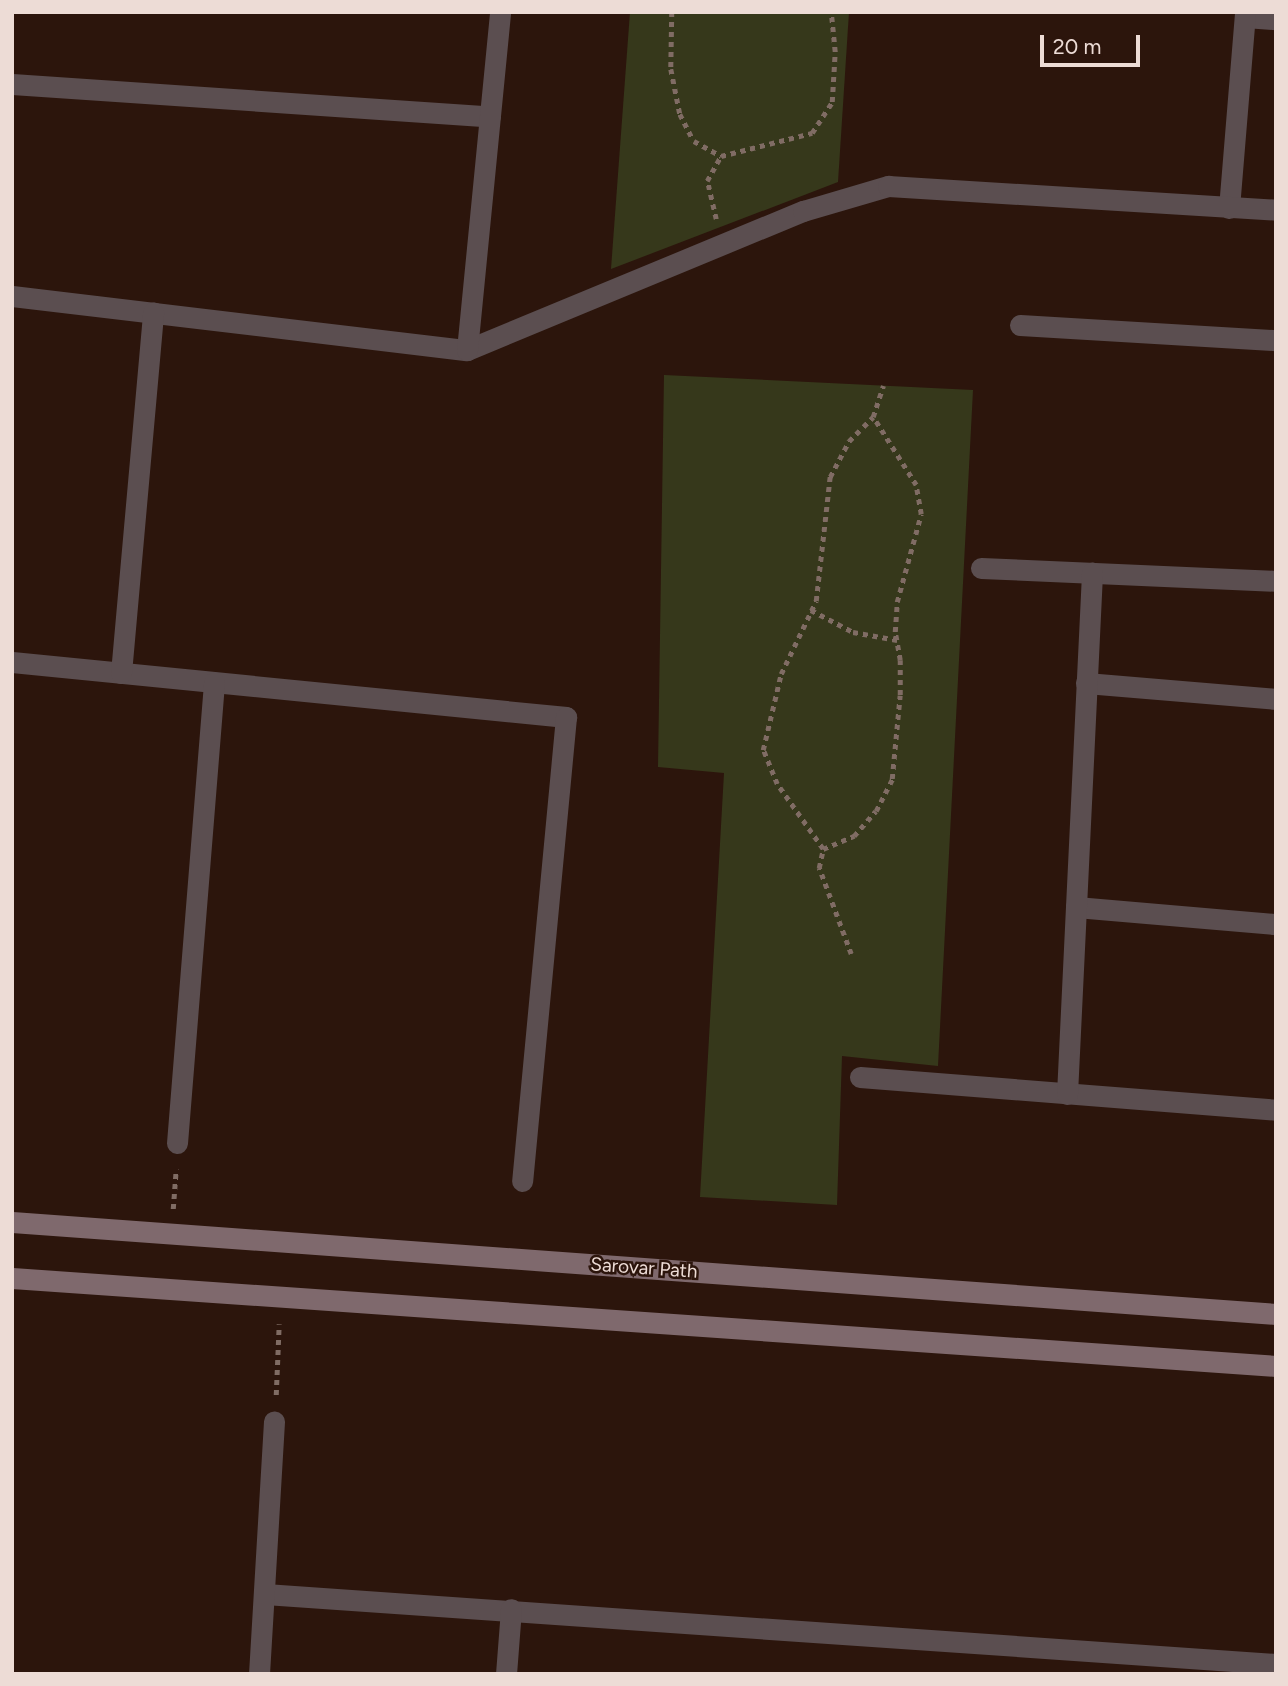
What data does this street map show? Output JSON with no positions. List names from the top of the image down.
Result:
{
  "streets": {
    "main road": ["Sarovar Path"]
  },
  "scale_bar": "20 m"
}
